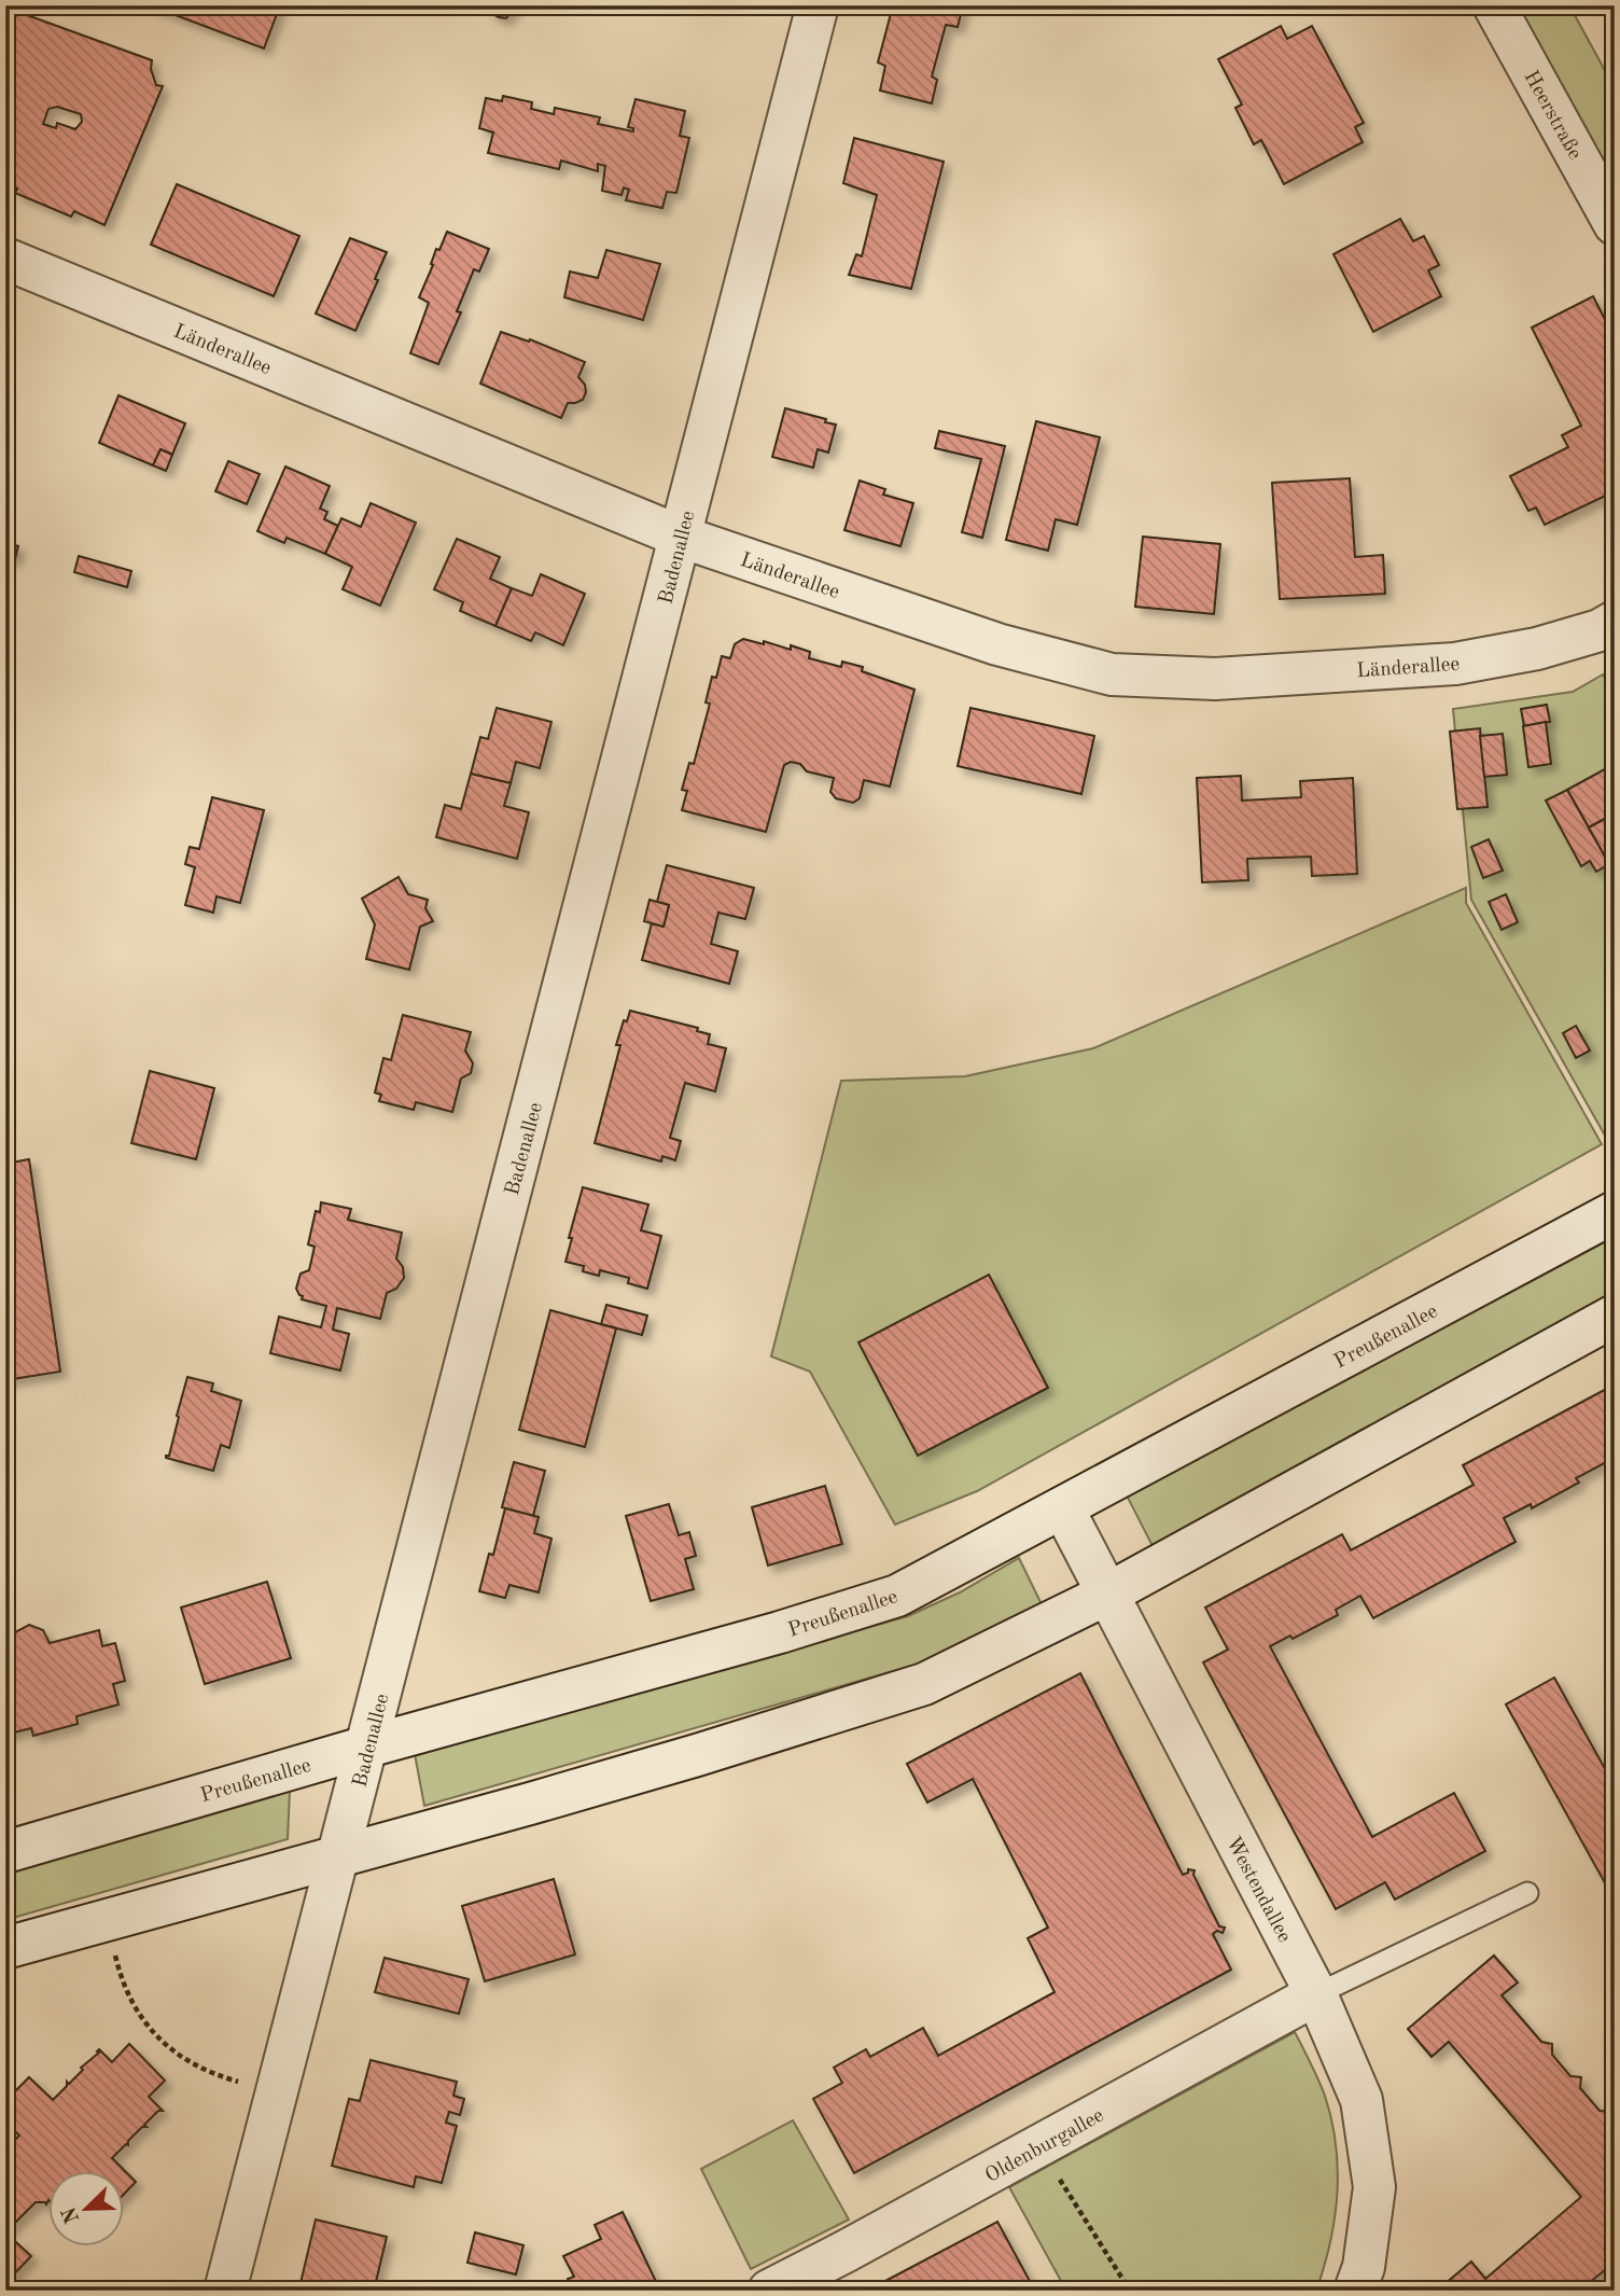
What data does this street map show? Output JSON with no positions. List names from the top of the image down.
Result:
{
  "streets": {
    "street": [
      "Heerstraße",
      "Länderallee",
      "Badenallee",
      "Preußenallee",
      "Westendallee",
      "Oldenburgallee"
    ]
  },
  "crossings": [
    ["Länderallee", "Badenallee"],
    ["Badenallee", "Preußenallee"],
    ["Preußenallee", "Westendallee"],
    ["Westendallee", "Oldenburgallee"]
  ],
  "north": "bottom left"
}
